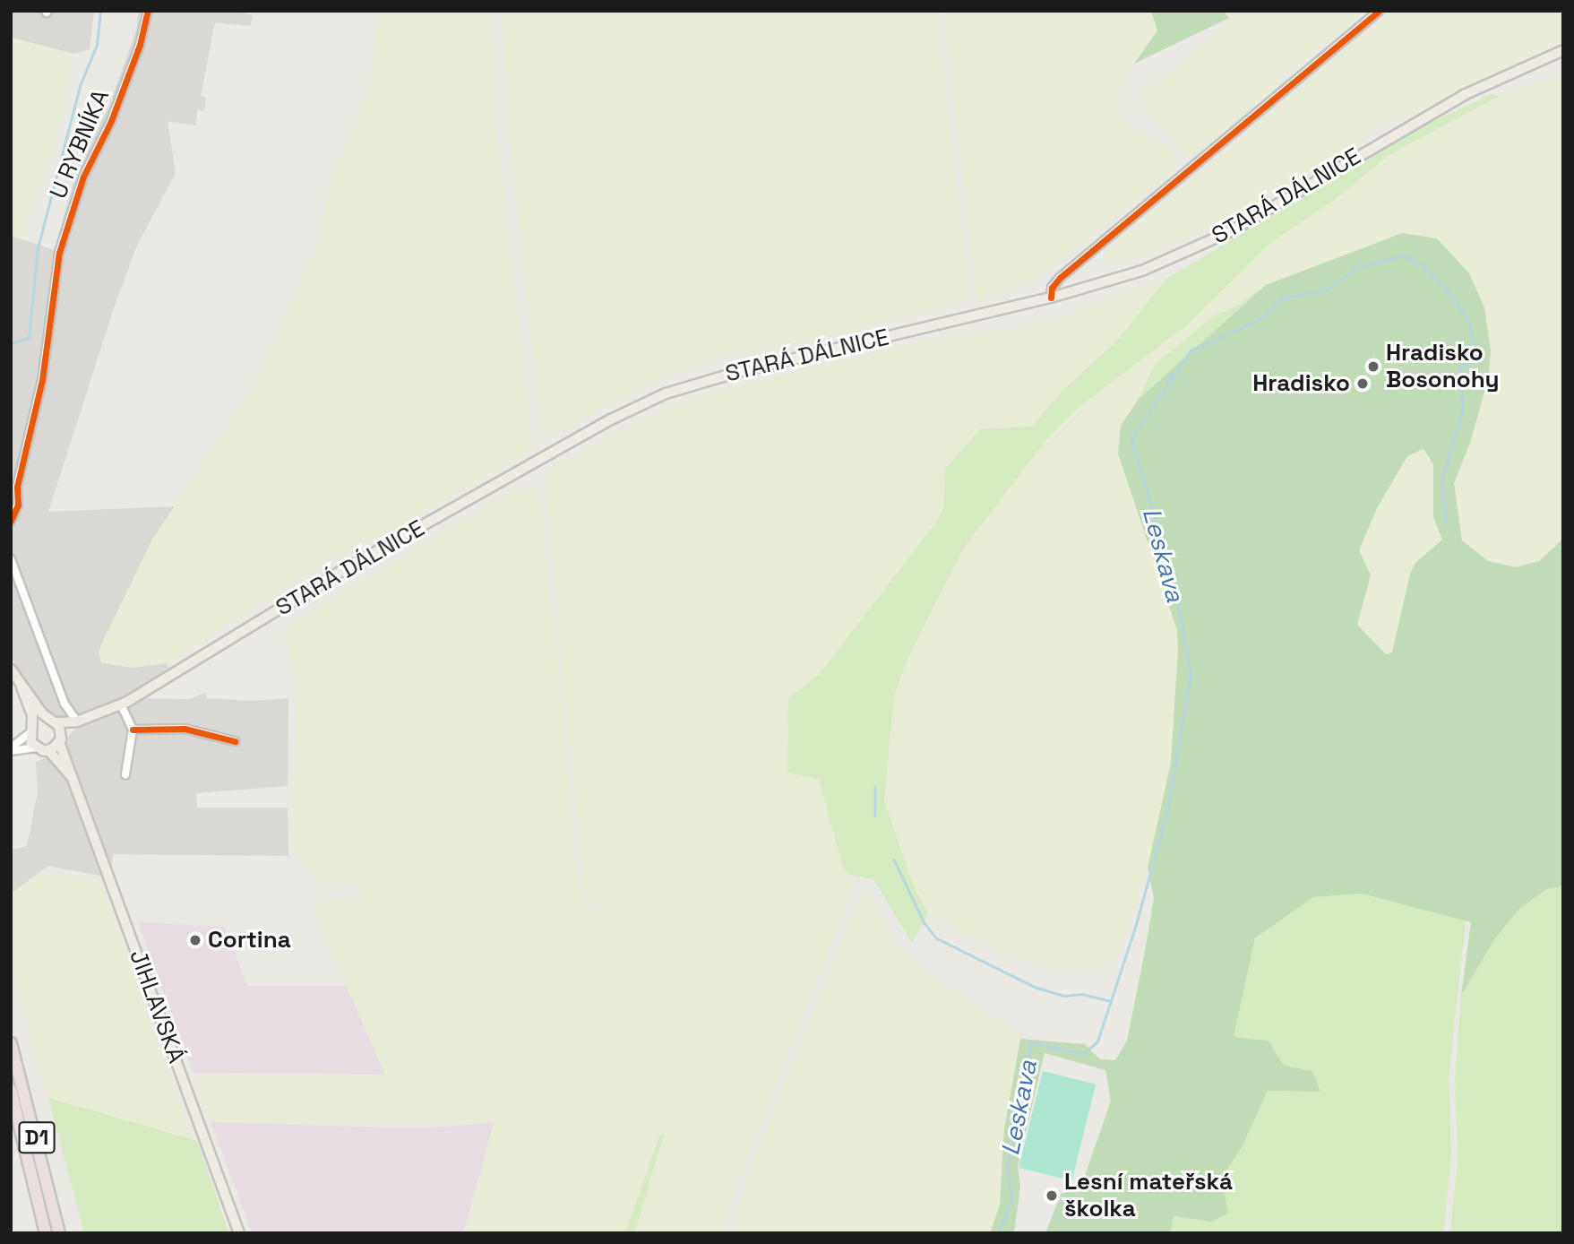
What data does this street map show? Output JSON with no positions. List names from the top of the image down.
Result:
{
  "streets": {
    "highway": ["D1"],
    "main road": ["STARÁ DÁLNICE", "JIHLAVSKÁ"],
    "street": ["U RYBNÍKA"]
  },
  "crossings": [
    ["STARÁ DÁLNICE", "JIHLAVSKÁ"]
  ],
  "water": ["Leskava"],
  "places": [
    "Hradisko Bosonohy",
    "Hradisko",
    "Cortina",
    "Lesní mateřská školka"
  ]
}
